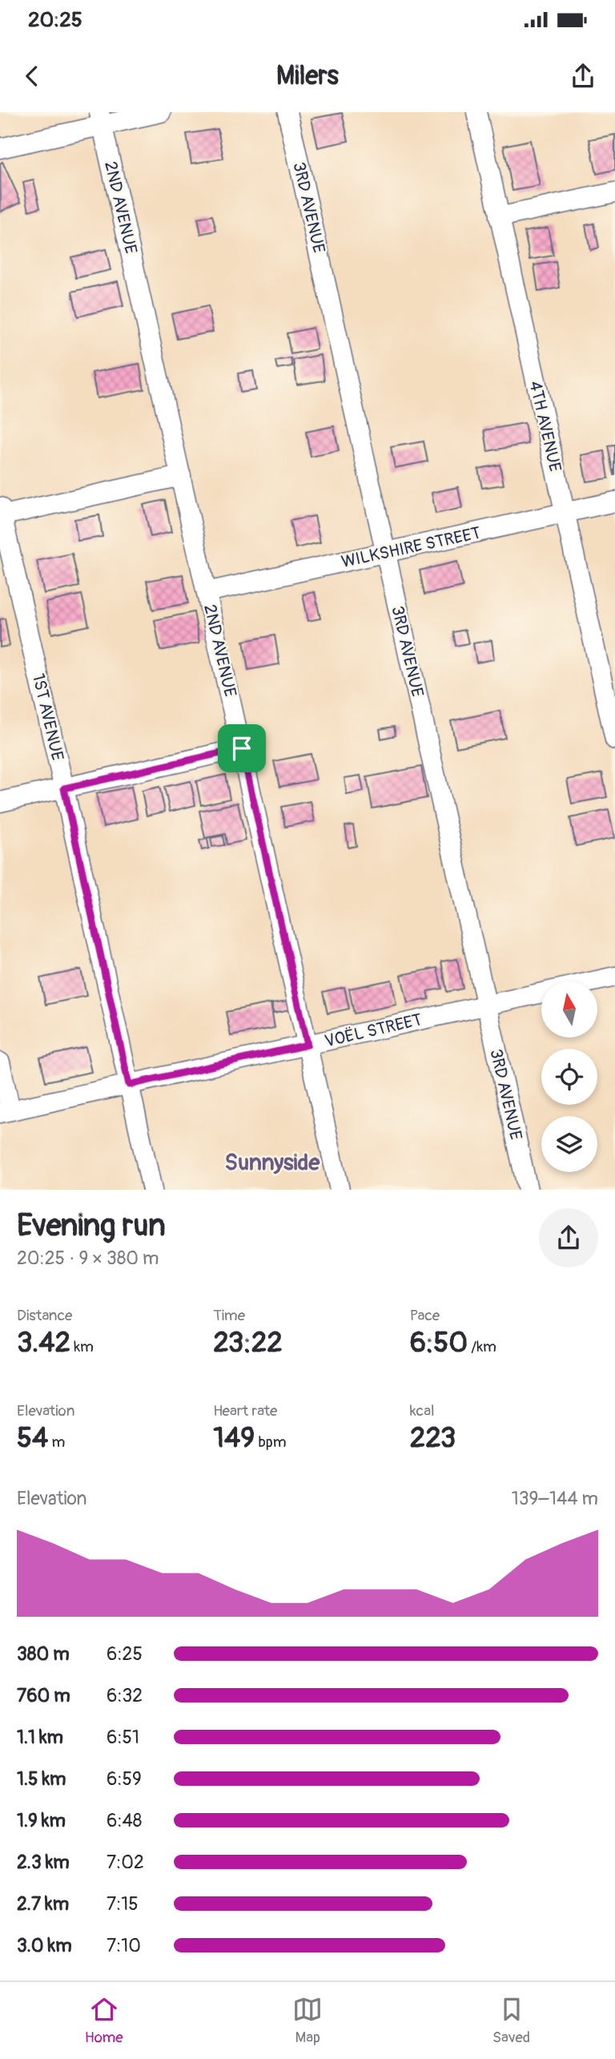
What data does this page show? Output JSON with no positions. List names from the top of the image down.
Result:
{
  "streets": {
    "street": [
      "2ND AVENUE",
      "3RD AVENUE",
      "4TH AVENUE",
      "WILKSHIRE STREET",
      "1ST AVENUE",
      "VOËL STREET"
    ]
  },
  "crossings": [
    ["2ND AVENUE", "WILKSHIRE STREET"],
    ["2ND AVENUE", "VOËL STREET"],
    ["3RD AVENUE", "WILKSHIRE STREET"],
    ["3RD AVENUE", "VOËL STREET"],
    ["4TH AVENUE", "WILKSHIRE STREET"],
    ["1ST AVENUE", "VOËL STREET"]
  ],
  "districts": ["Sunnyside"],
  "north": "top",
  "page": {
    "status": "20:25",
    "header": "Milers",
    "heading": ["Evening run", "20:25 · 9 × 380 m"],
    "stats": [
      ["Distance", "3.42 km"],
      ["Time", "23:22"],
      ["Pace", "6:50 /km"],
      ["Elevation", "54 m"],
      ["Heart rate", "149 bpm"],
      ["kcal", "223"]
    ],
    "chart": ["Elevation", "139–144 m"],
    "list": [
      {
        "name": "380 m",
        "note": "6:25"
      },
      {
        "name": "760 m",
        "note": "6:32"
      },
      {
        "name": "1.1 km",
        "note": "6:51"
      },
      {
        "name": "1.5 km",
        "note": "6:59"
      },
      {
        "name": "1.9 km",
        "note": "6:48"
      },
      {
        "name": "2.3 km",
        "note": "7:02"
      },
      {
        "name": "2.7 km",
        "note": "7:15"
      },
      {
        "name": "3.0 km",
        "note": "7:10"
      }
    ],
    "tabs": ["Home", "Map", "Saved"]
  }
}
